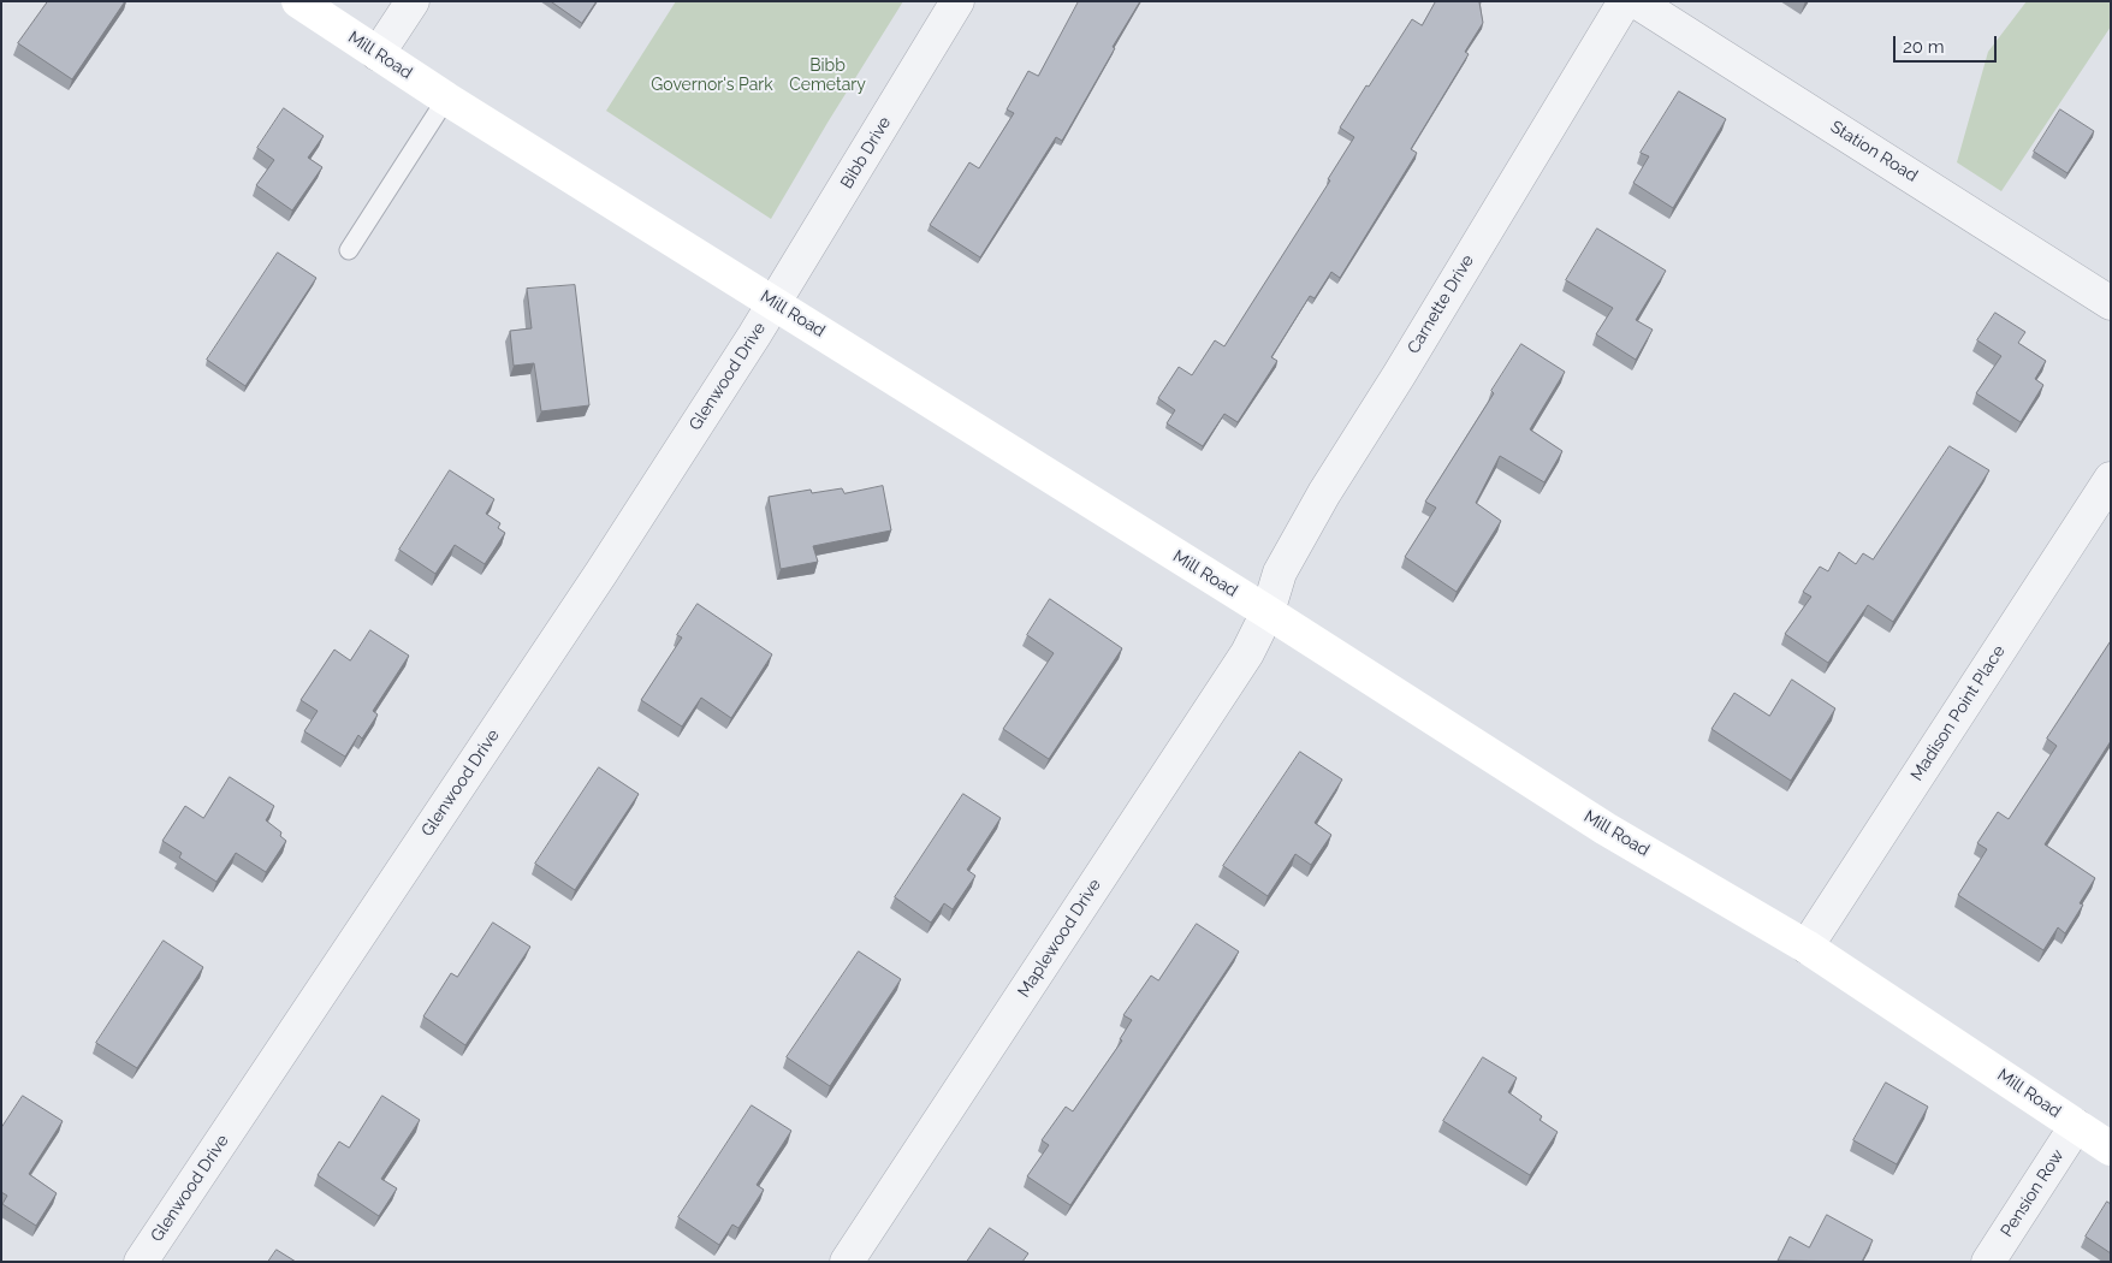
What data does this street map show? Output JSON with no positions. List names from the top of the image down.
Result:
{
  "streets": {
    "street": [
      "Mill Road",
      "Station Road",
      "Bibb Drive",
      "Carnette Drive",
      "Glenwood Drive",
      "Madison Point Place",
      "Maplewood Drive",
      "Pension Row"
    ]
  },
  "crossings": [
    ["Mill Road", "Bibb Drive"],
    ["Mill Road", "Carnette Drive"],
    ["Mill Road", "Glenwood Drive"],
    ["Mill Road", "Madison Point Place"],
    ["Mill Road", "Maplewood Drive"],
    ["Mill Road", "Pension Row"],
    ["Bibb Drive", "Glenwood Drive"],
    ["Carnette Drive", "Maplewood Drive"]
  ],
  "parks": ["Bibb Cemetary", "Governor's Park"],
  "scale_bar": "20 m"
}
